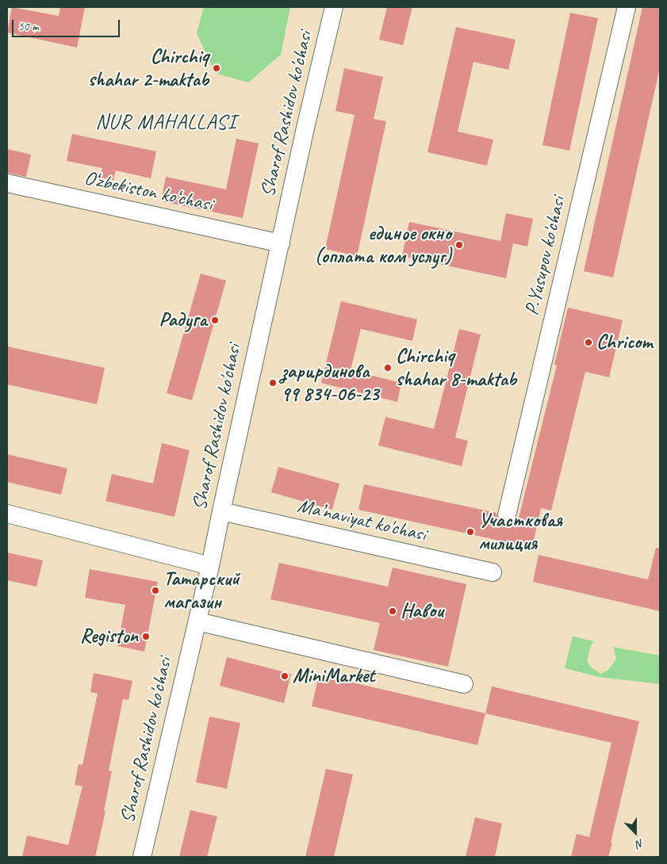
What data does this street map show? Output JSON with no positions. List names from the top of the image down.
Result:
{
  "streets": {
    "street": [
      "Sharof Rashidov ko'chasi",
      "O‘zbekiston ko‘chasi",
      "P.Yusupov ko'chasi",
      "Ma’naviyat ko'chasi"
    ]
  },
  "crossings": [
    ["Sharof Rashidov ko'chasi", "O‘zbekiston ko‘chasi"],
    ["Sharof Rashidov ko'chasi", "Ma’naviyat ko'chasi"]
  ],
  "districts": ["NUR MAHALLASI"],
  "places": [
    "Chirchiq shahar 2-maktab",
    "единое окно (оплата ком услуг)",
    "Радуга",
    "Chricom",
    "Chirchiq shahar 8-maktab",
    "зарирдинова 99 834-06-23",
    "Участковая милиция",
    "Татарский магазин",
    "Навои",
    "Registon",
    "MiniMarket"
  ],
  "scale_bar": "50 m",
  "north": "bottom"
}
